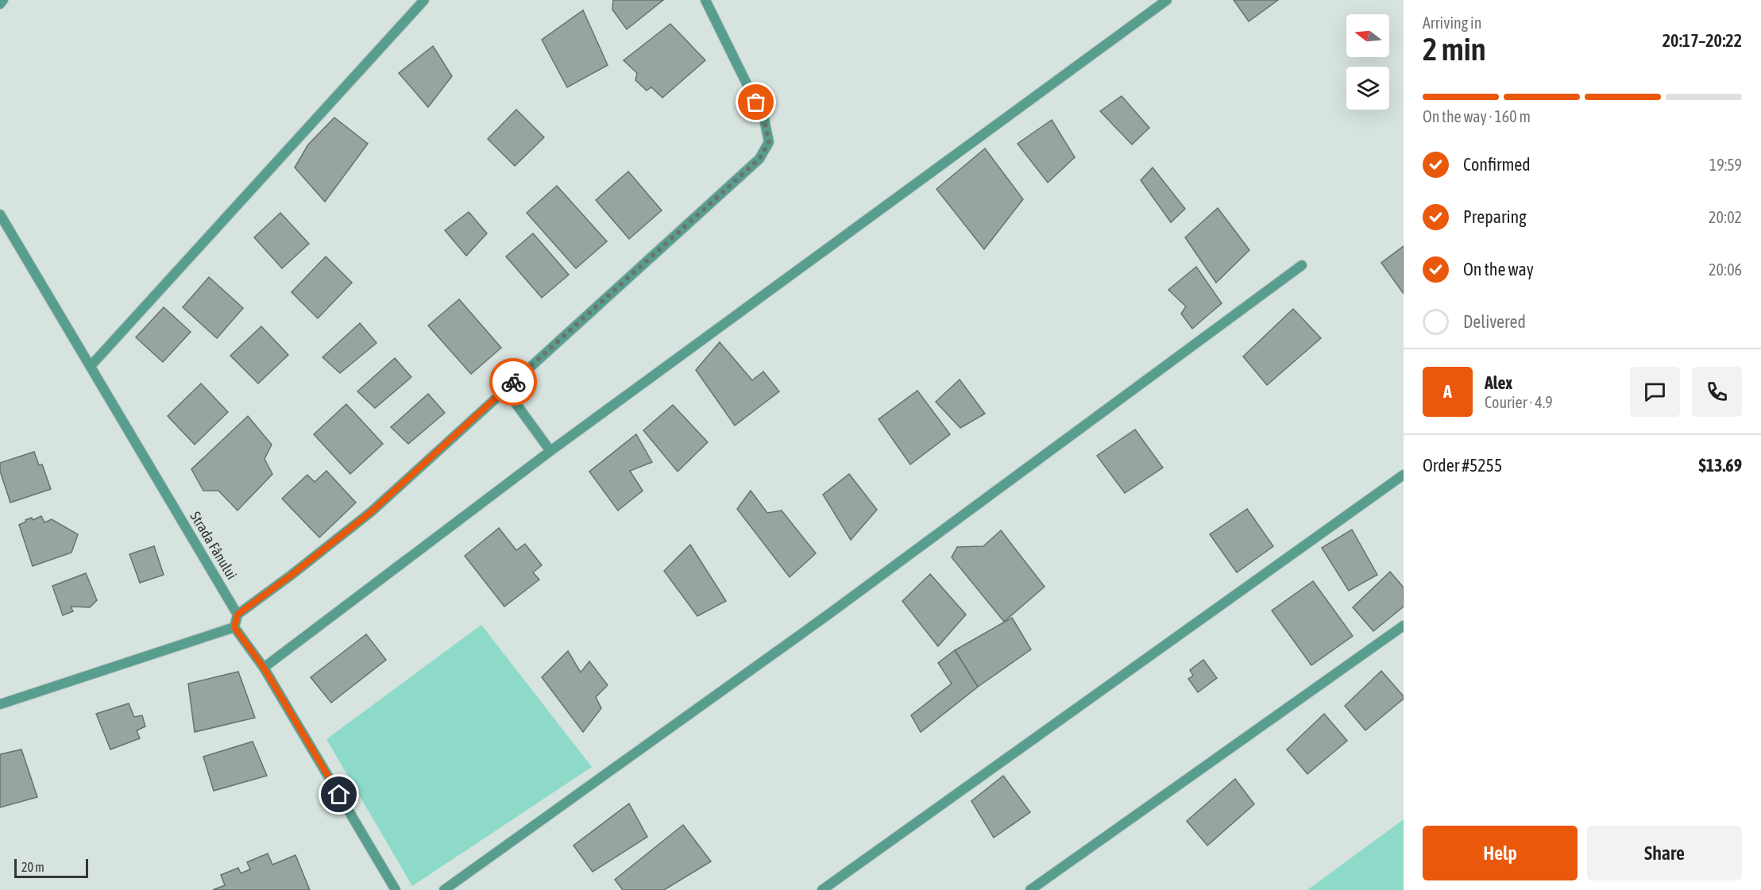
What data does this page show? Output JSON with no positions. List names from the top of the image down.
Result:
{
  "streets": {
    "street": ["Strada Fânului"]
  },
  "scale_bar": "20 m",
  "north": "left",
  "page": {
    "heading": ["2 min", "Arriving in", "20:17–20:22"],
    "panel": [
      "Alex",
      "Courier · 4.9",
      "Order #5255",
      "$13.69"
    ],
    "bar": "On the way · 160 m",
    "list": [
      ["Confirmed", "19:59"],
      ["Preparing", "20:02"],
      ["On the way", "20:06"],
      "Delivered"
    ],
    "round": "A",
    "buttons": ["Help", "Share"],
    "scale": "20 m"
  }
}
